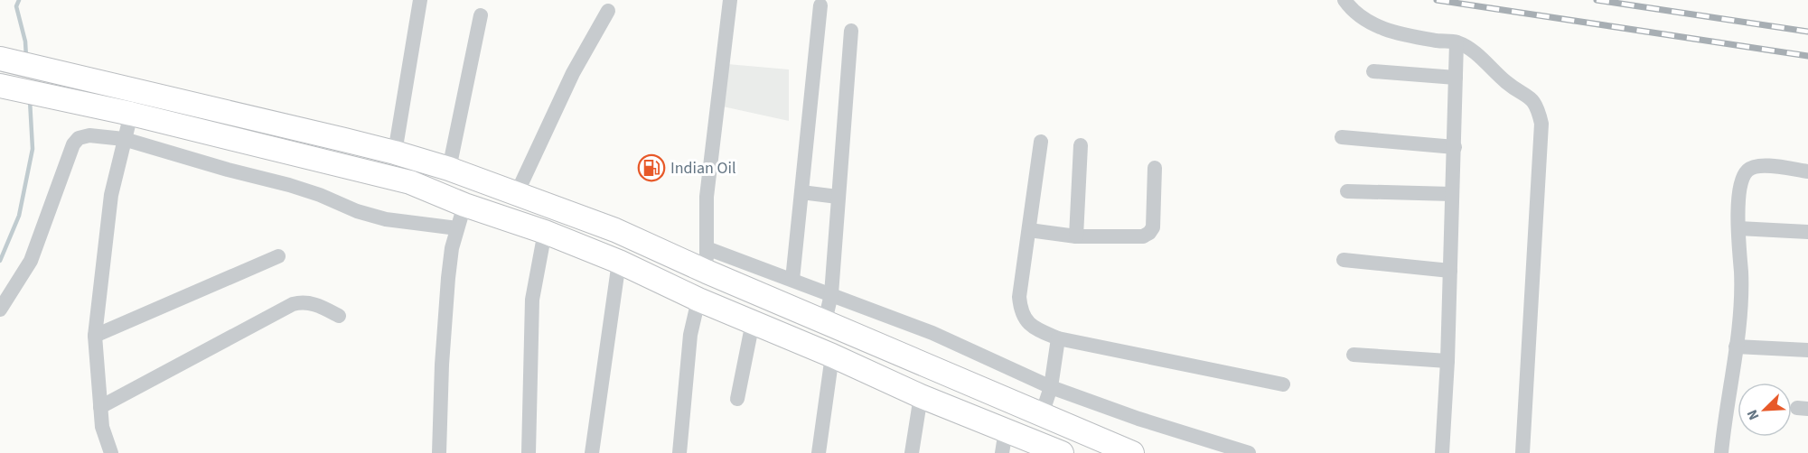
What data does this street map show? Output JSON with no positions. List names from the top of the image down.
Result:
{
  "places": {
    "fuel station": ["Indian Oil"]
  },
  "north": "bottom left"
}
